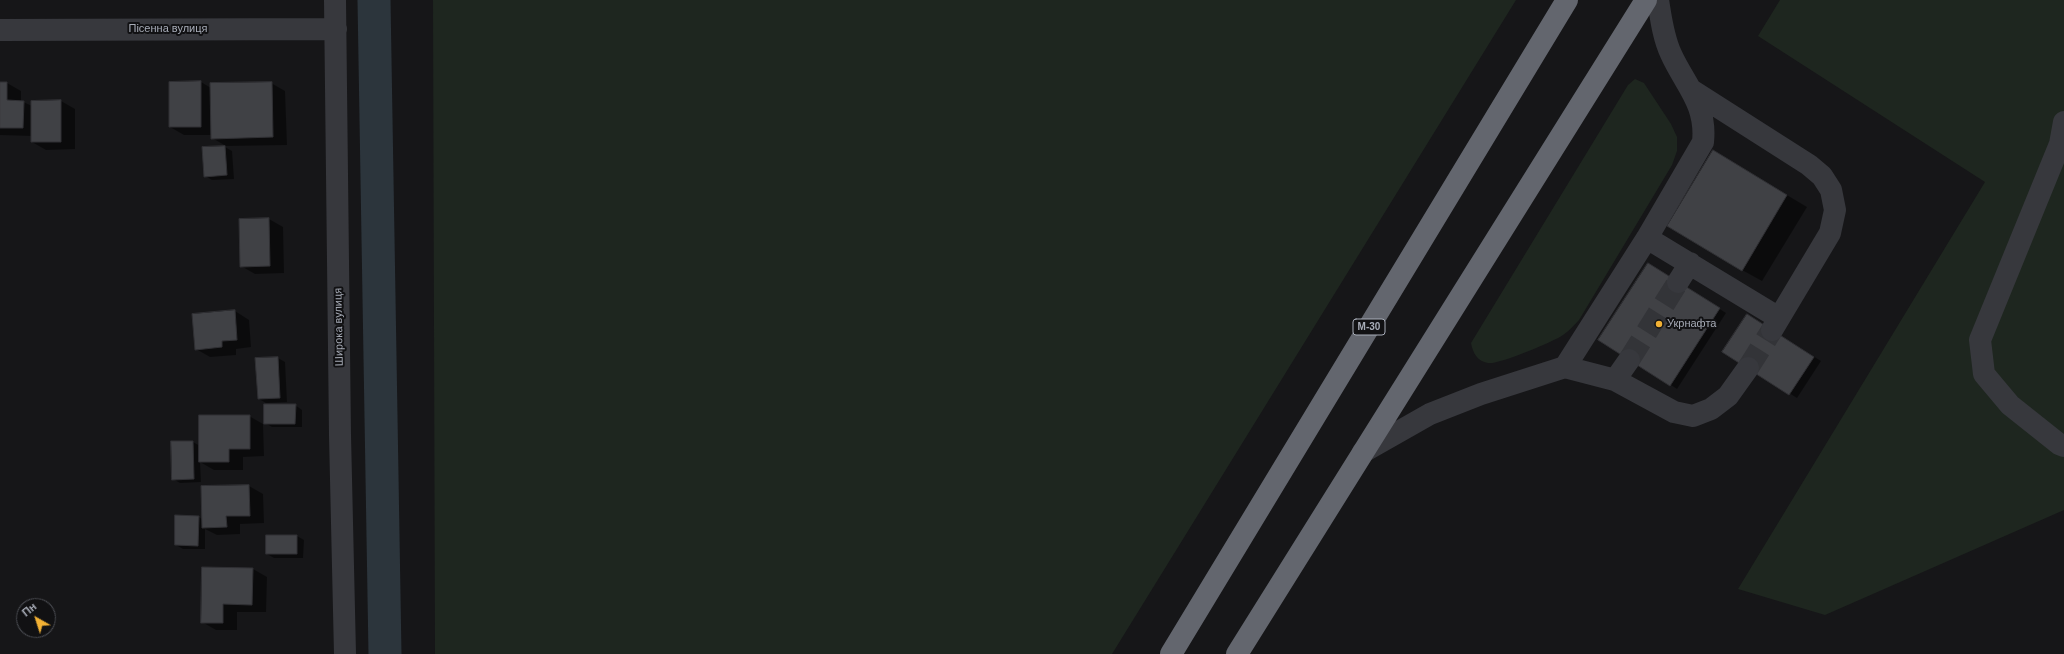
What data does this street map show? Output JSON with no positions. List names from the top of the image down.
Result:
{
  "streets": {
    "highway": ["М-30"],
    "street": ["Пісенна вулиця", "Широка вулиця"]
  },
  "crossings": [
    ["Пісенна вулиця", "Широка вулиця"]
  ],
  "places": ["Укрнафта"],
  "north": "top left"
}
